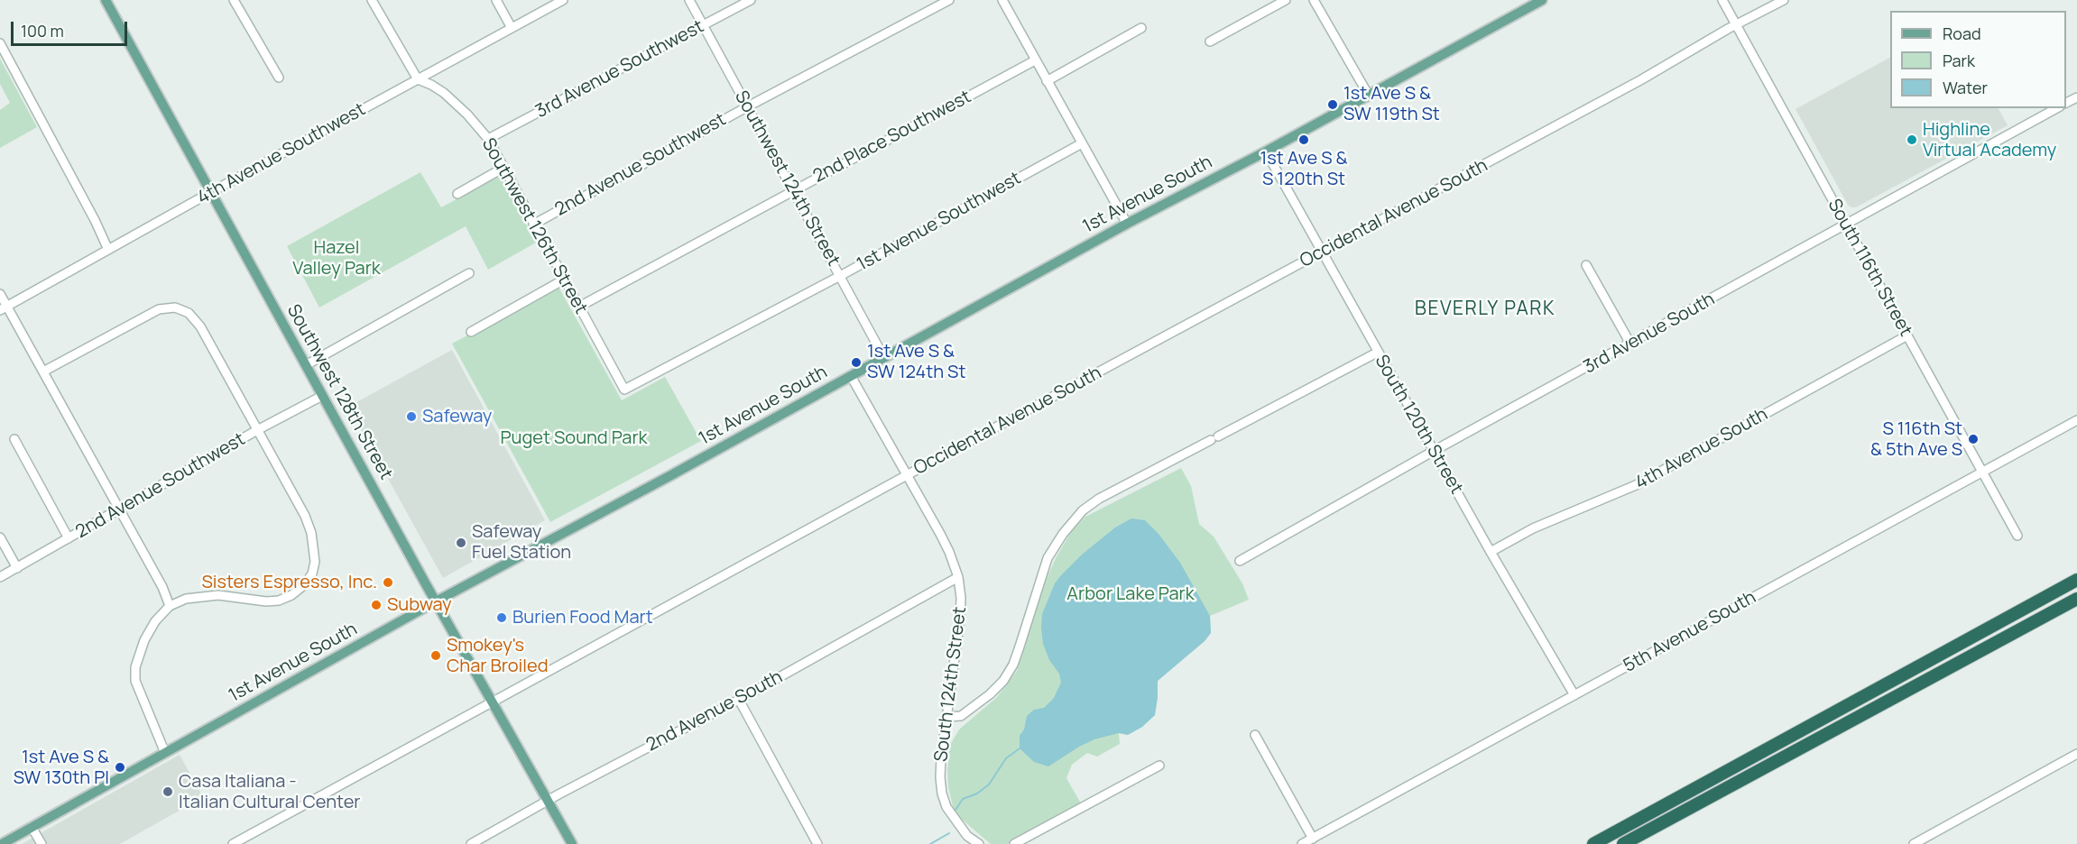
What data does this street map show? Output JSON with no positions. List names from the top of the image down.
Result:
{
  "streets": {
    "main road": ["1st Avenue South", "Southwest 128th Street"],
    "street": [
      "3rd Avenue Southwest",
      "2nd Place Southwest",
      "4th Avenue Southwest",
      "2nd Avenue Southwest",
      "Southwest 124th Street",
      "Occidental Avenue South",
      "1st Avenue Southwest",
      "Southwest 126th Street",
      "South 116th Street",
      "3rd Avenue South",
      "South 120th Street",
      "4th Avenue South",
      "5th Avenue South",
      "South 124th Street",
      "2nd Avenue South"
    ]
  },
  "crossings": [
    ["3rd Avenue Southwest", "Southwest 124th Street"],
    ["3rd Avenue Southwest", "Southwest 126th Street"],
    ["2nd Place Southwest", "Southwest 124th Street"],
    ["2nd Place Southwest", "Southwest 126th Street"],
    ["4th Avenue Southwest", "Southwest 126th Street"],
    ["4th Avenue Southwest", "Southwest 128th Street"],
    ["2nd Avenue Southwest", "Southwest 124th Street"],
    ["2nd Avenue Southwest", "Southwest 126th Street"],
    ["2nd Avenue Southwest", "Southwest 128th Street"],
    ["Southwest 124th Street", "1st Avenue South"],
    ["Southwest 124th Street", "1st Avenue Southwest"],
    ["1st Avenue South", "Southwest 128th Street"],
    ["1st Avenue South", "South 120th Street"],
    ["1st Avenue South", "South 124th Street"],
    ["Occidental Avenue South", "South 116th Street"],
    ["Occidental Avenue South", "Southwest 128th Street"],
    ["Occidental Avenue South", "South 120th Street"],
    ["Occidental Avenue South", "South 124th Street"],
    ["1st Avenue Southwest", "Southwest 126th Street"],
    ["South 116th Street", "3rd Avenue South"],
    ["South 116th Street", "4th Avenue South"],
    ["South 116th Street", "5th Avenue South"],
    ["3rd Avenue South", "South 120th Street"],
    ["Southwest 128th Street", "2nd Avenue South"],
    ["South 120th Street", "4th Avenue South"],
    ["South 120th Street", "5th Avenue South"],
    ["South 124th Street", "2nd Avenue South"]
  ],
  "districts": ["BEVERLY PARK"],
  "parks": ["Hazel Valley Park", "Puget Sound Park", "Arbor Lake Park"],
  "places": [
    "1st Ave S & SW 119th St",
    "1st Ave S & S 120th St",
    "Highline Virtual Academy",
    "1st Ave S & SW 124th St",
    "Safeway",
    "S 116th St & 5th Ave S",
    "Safeway Fuel Station",
    "Sisters Espresso, Inc.",
    "Subway",
    "Burien Food Mart",
    "Smokey's Char Broiled",
    "1st Ave S & SW 130th Pl",
    "Casa Italiana - Italian Cultural Center"
  ],
  "legend": ["Road", "Park", "Water"],
  "scale_bar": "100 m"
}
